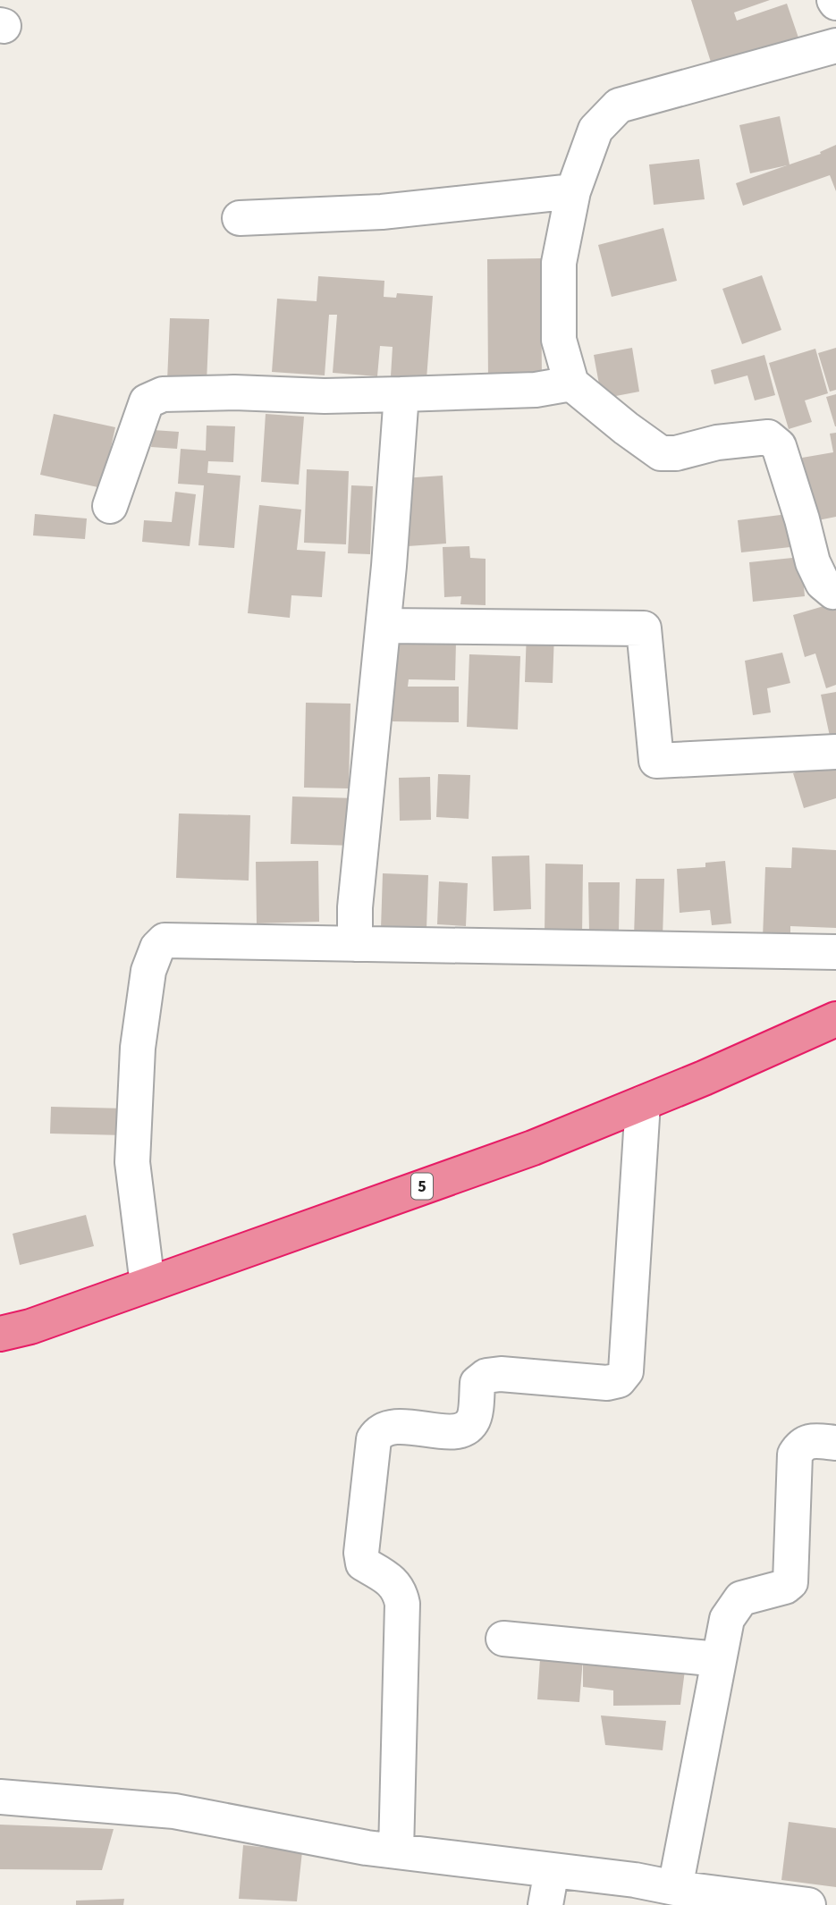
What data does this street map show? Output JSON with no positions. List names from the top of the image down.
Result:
{
  "streets": {
    "highway": ["5"]
  }
}
